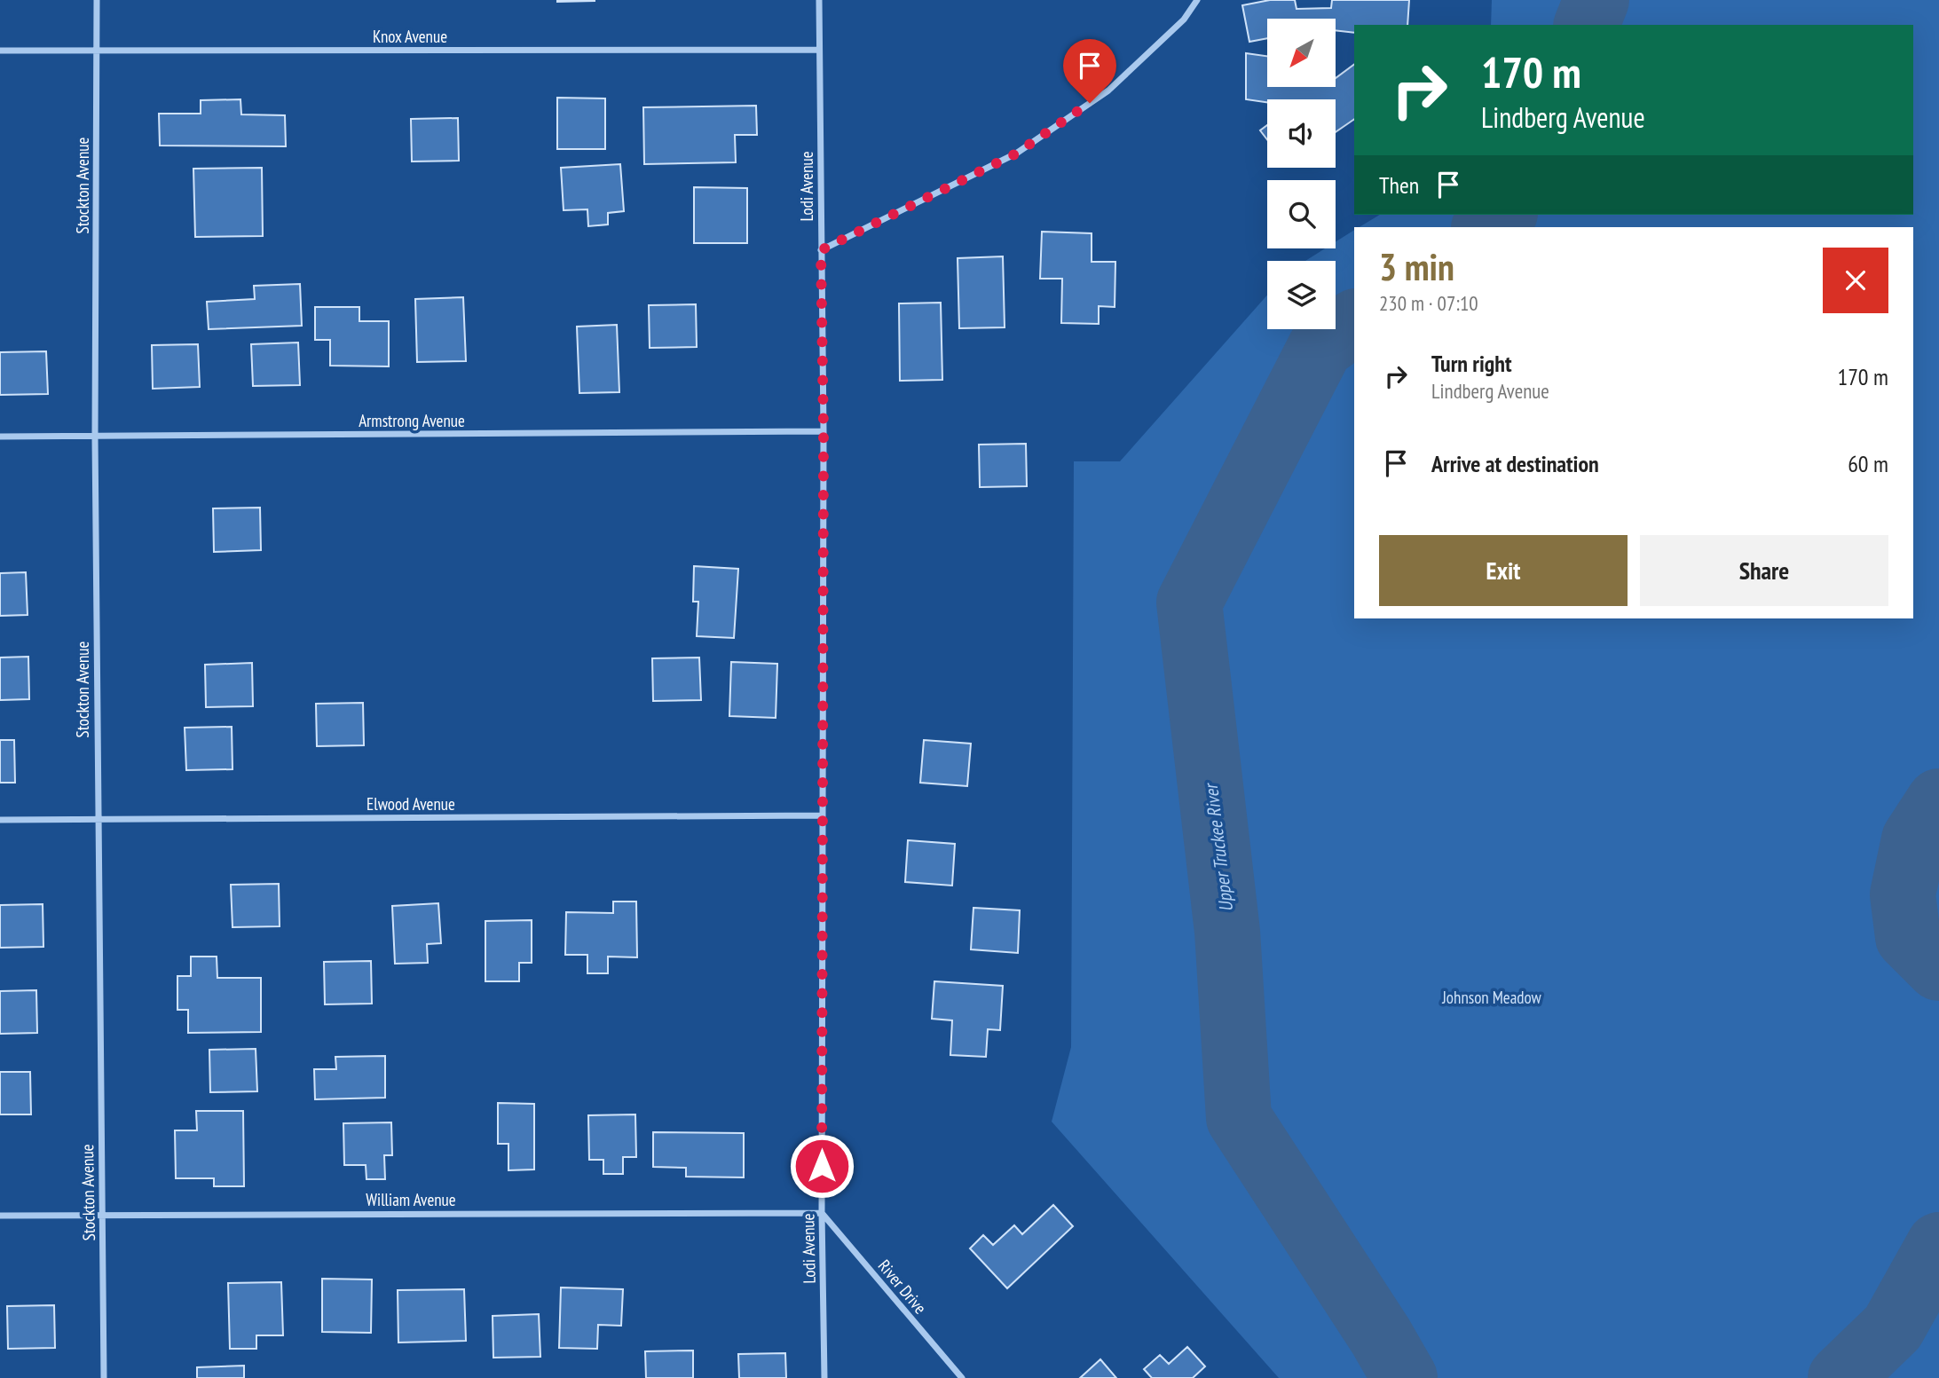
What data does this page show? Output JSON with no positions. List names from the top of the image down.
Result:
{
  "streets": {
    "street": [
      "Knox Avenue",
      "Stockton Avenue",
      "Lodi Avenue",
      "Armstrong Avenue",
      "Elwood Avenue",
      "William Avenue",
      "River Drive"
    ]
  },
  "crossings": [
    ["Knox Avenue", "Stockton Avenue"],
    ["Knox Avenue", "Lodi Avenue"],
    ["Stockton Avenue", "Armstrong Avenue"],
    ["Stockton Avenue", "Elwood Avenue"],
    ["Stockton Avenue", "William Avenue"],
    ["Lodi Avenue", "Armstrong Avenue"],
    ["Lodi Avenue", "Elwood Avenue"],
    ["Lodi Avenue", "William Avenue"],
    ["Lodi Avenue", "River Drive"],
    ["William Avenue", "River Drive"]
  ],
  "water": ["Upper Truckee River"],
  "parks": ["Johnson Meadow"],
  "north": "bottom left",
  "page": {
    "turn": ["170 m", "Lindberg Avenue"],
    "then": "Then",
    "heading": ["3 min", "230 m · 07:10"],
    "list": [
      {
        "name": "Turn right",
        "note": "Lindberg Avenue",
        "value": "170 m"
      },
      {
        "name": "Arrive at destination",
        "value": "60 m"
      }
    ],
    "buttons": ["Exit", "Share"]
  }
}
